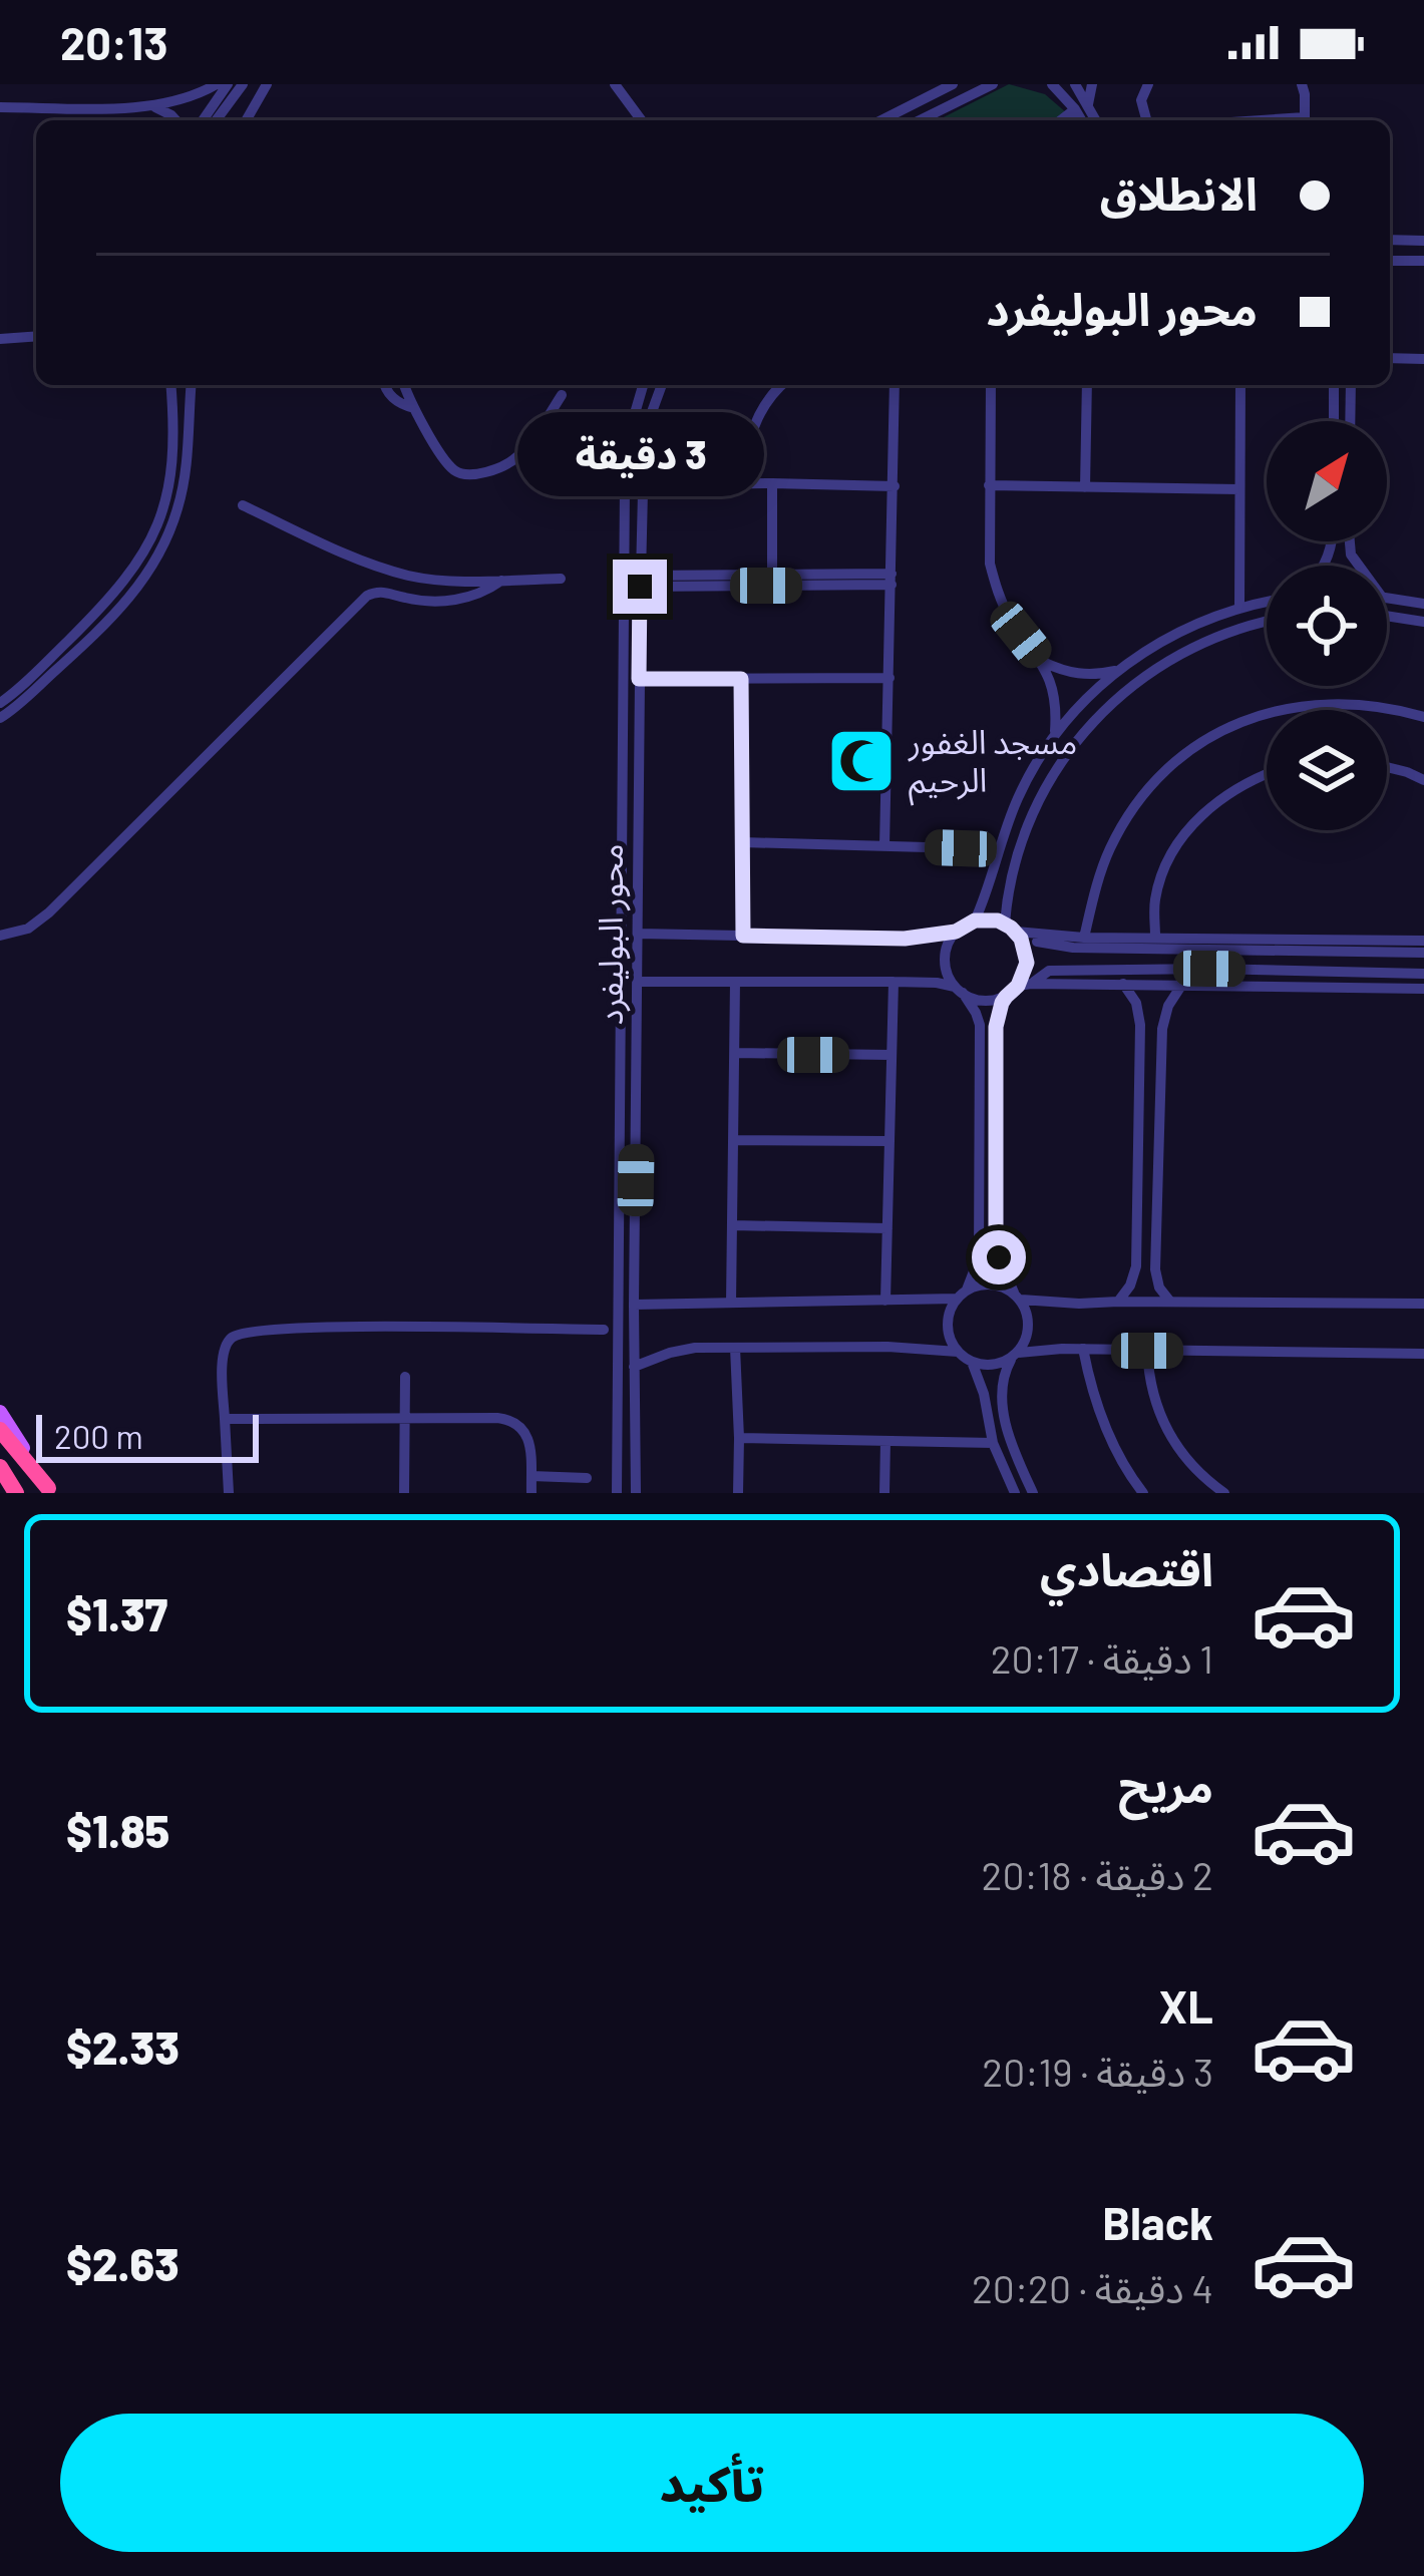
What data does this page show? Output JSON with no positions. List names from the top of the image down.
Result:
{
  "streets": {
    "street": ["محور البوليفرد"]
  },
  "places": {
    "mosque": ["مسجد الغفور الرحيم"]
  },
  "scale_bar": "200 m",
  "north": "top right",
  "page": {
    "status": "20:13",
    "banner": ["الانطلاق", "محور البوليفرد"],
    "bubble": "3 دقيقة",
    "scale": "200 m",
    "list": [
      {
        "name": "اقتصادي",
        "note": "1 دقيقة · 20:17",
        "value": "$1.37"
      },
      {
        "name": "مريح",
        "note": "2 دقيقة · 20:18",
        "value": "$1.85"
      },
      {
        "name": "XL",
        "note": "3 دقيقة · 20:19",
        "value": "$2.33"
      },
      {
        "name": "Black",
        "note": "4 دقيقة · 20:20",
        "value": "$2.63"
      }
    ],
    "buttons": "تأكيد"
  }
}
